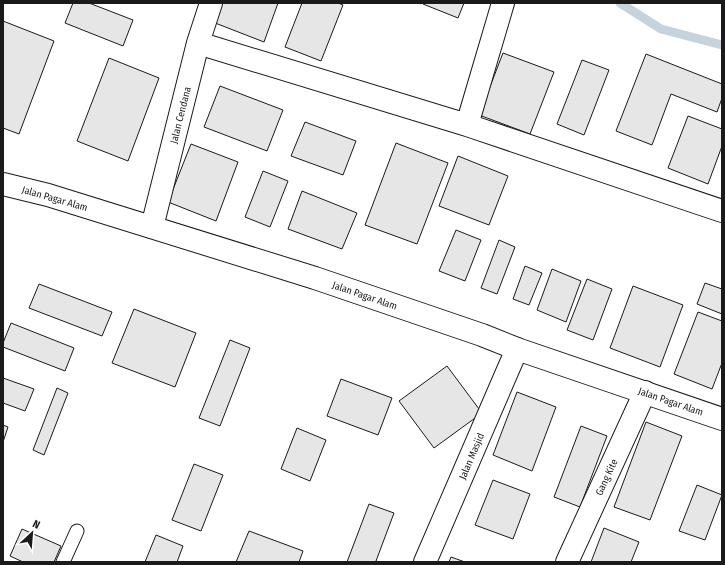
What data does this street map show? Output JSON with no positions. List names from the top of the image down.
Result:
{
  "streets": {
    "street": [
      "Jalan Cendana",
      "Jalan Pagar Alam",
      "Jalan Masjid",
      "Gang Kite"
    ]
  },
  "crossings": [
    ["Jalan Cendana", "Jalan Pagar Alam"],
    ["Jalan Pagar Alam", "Jalan Masjid"],
    ["Jalan Pagar Alam", "Gang Kite"]
  ],
  "north": "top right"
}
